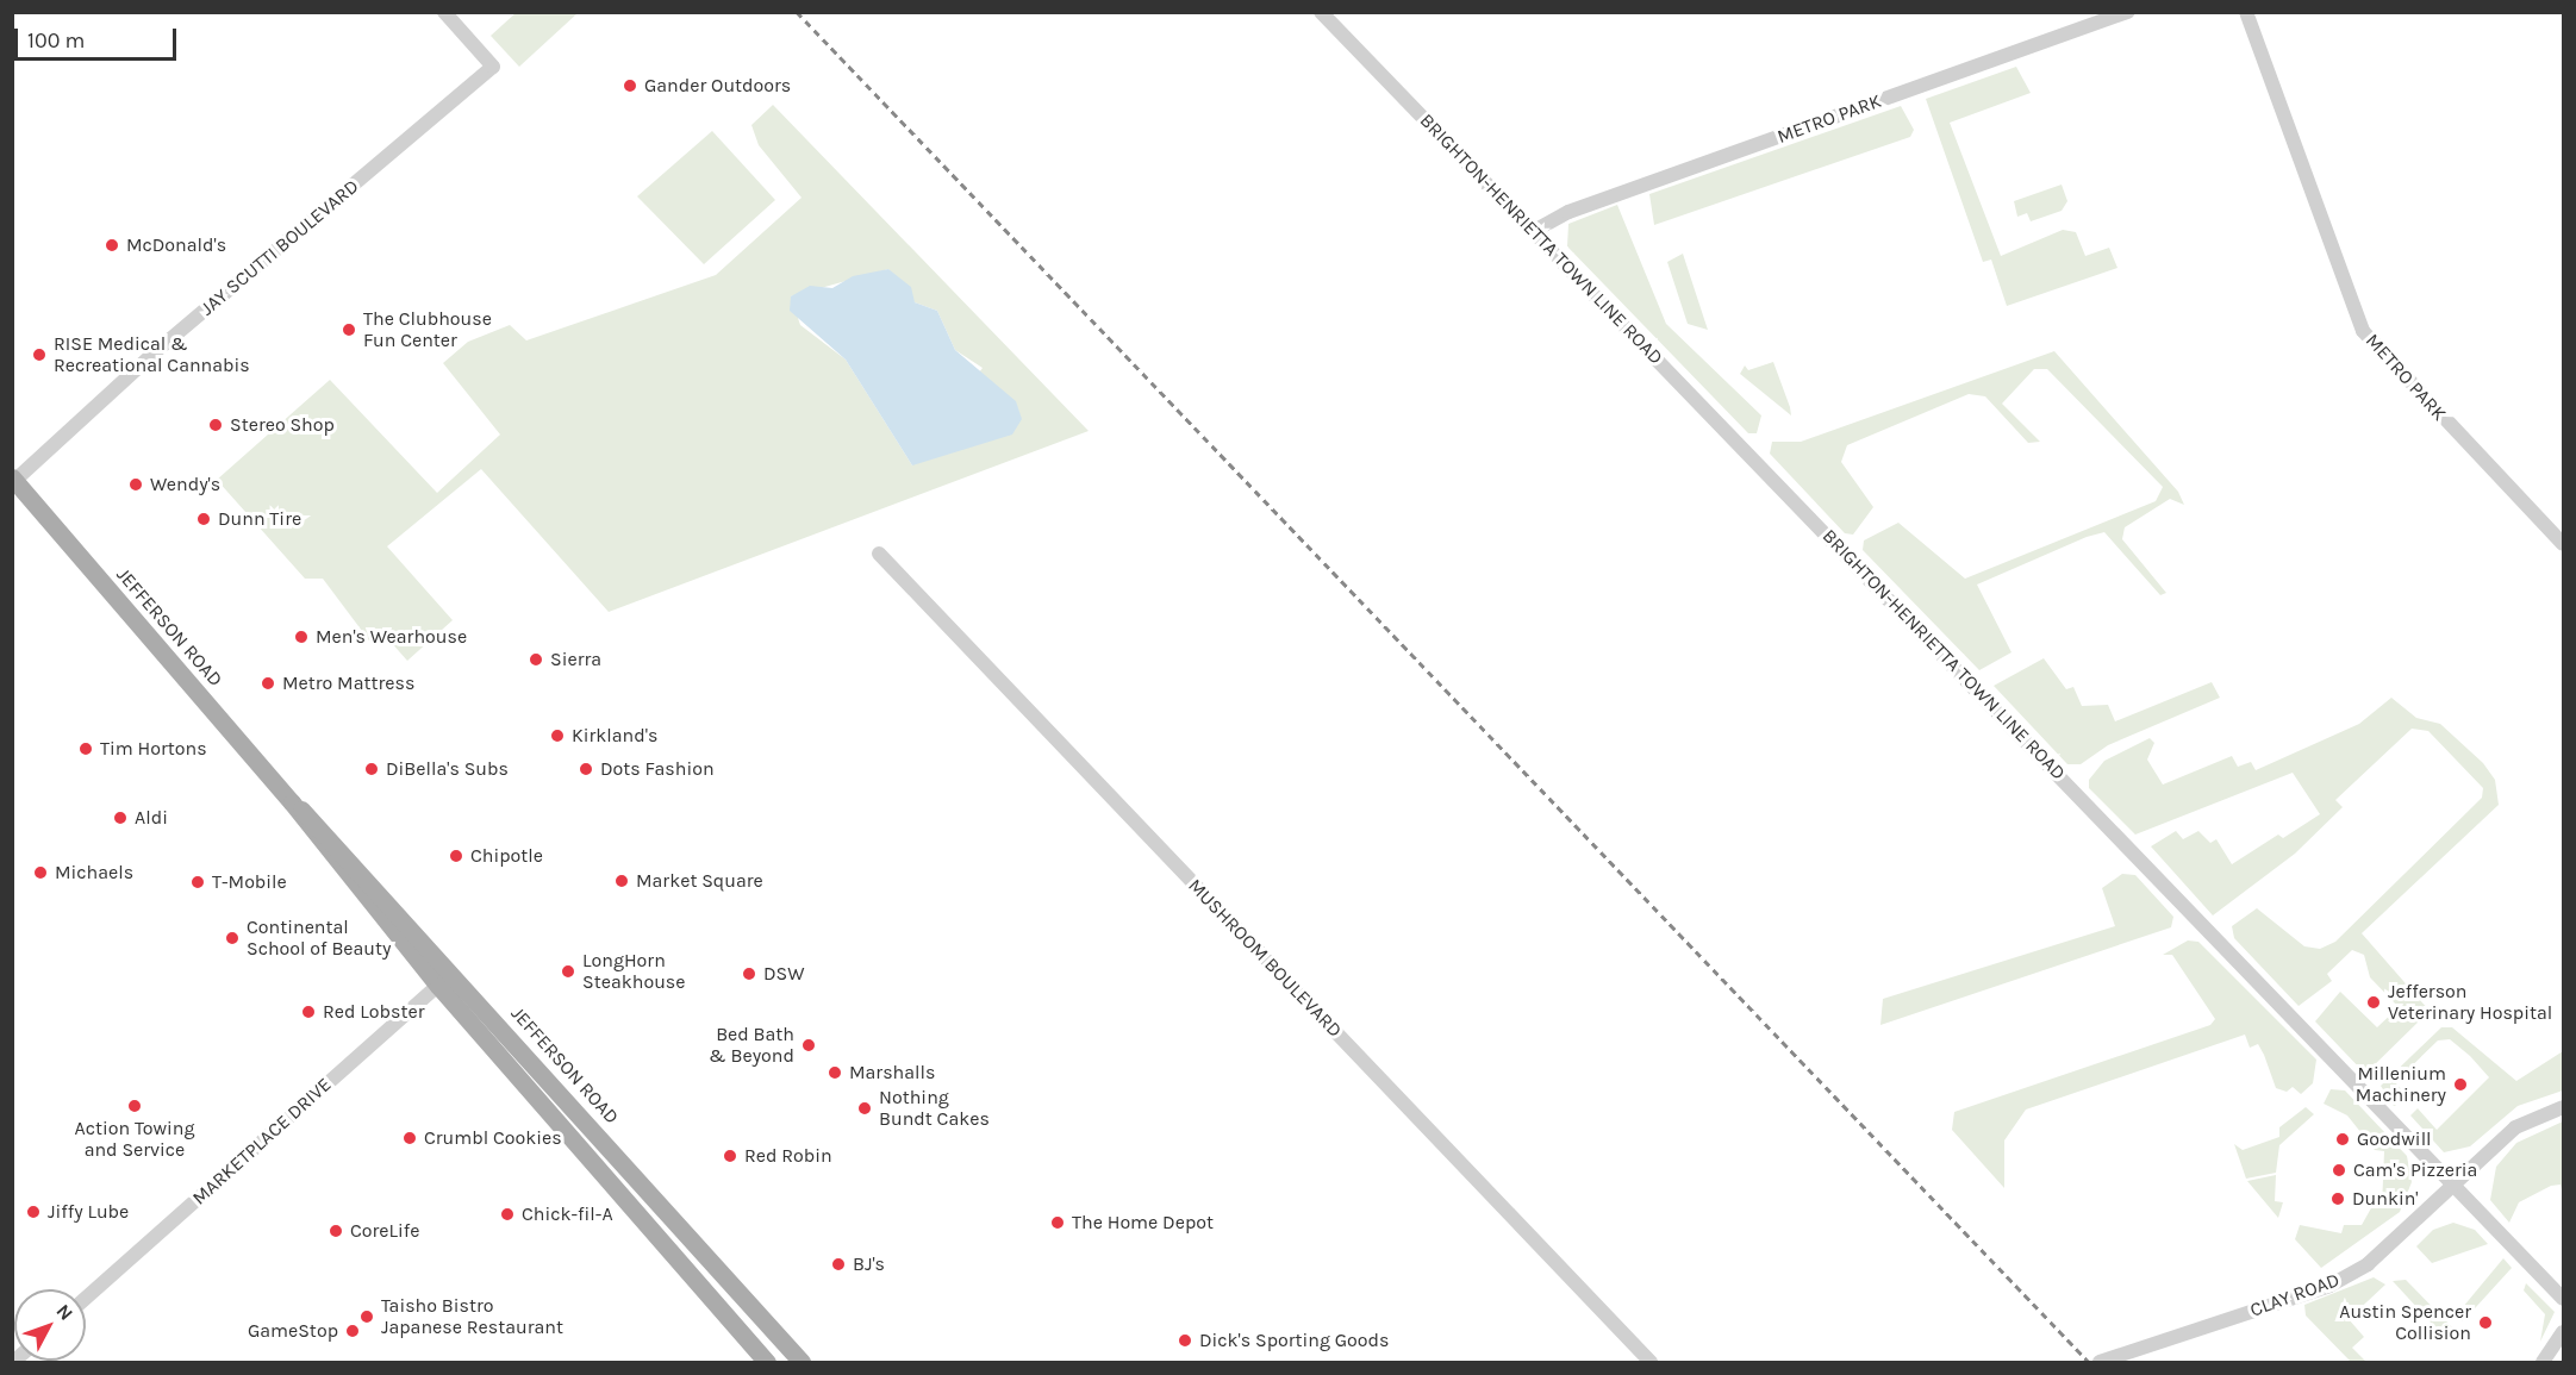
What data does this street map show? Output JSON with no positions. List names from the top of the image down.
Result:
{
  "streets": {
    "main road": ["JEFFERSON ROAD"],
    "street": [
      "METRO PARK",
      "BRIGHTON-HENRIETTA TOWN LINE ROAD",
      "JAY SCUTTI BOULEVARD",
      "MUSHROOM BOULEVARD",
      "MARKETPLACE DRIVE",
      "CLAY ROAD"
    ]
  },
  "crossings": [
    ["METRO PARK", "BRIGHTON-HENRIETTA TOWN LINE ROAD"],
    ["BRIGHTON-HENRIETTA TOWN LINE ROAD", "CLAY ROAD"],
    ["JAY SCUTTI BOULEVARD", "JEFFERSON ROAD"],
    ["JEFFERSON ROAD", "MARKETPLACE DRIVE"]
  ],
  "places": [
    "Gander Outdoors",
    "McDonald's",
    "The Clubhouse Fun Center",
    "RISE Medical & Recreational Cannabis",
    "Stereo Shop",
    "Wendy's",
    "Dunn Tire",
    "Men's Wearhouse",
    "Sierra",
    "Metro Mattress",
    "Kirkland's",
    "Tim Hortons",
    "DiBella's Subs",
    "Dots Fashion",
    "Aldi",
    "Chipotle",
    "Michaels",
    "Market Square",
    "T-Mobile",
    "Continental School of Beauty",
    "LongHorn Steakhouse",
    "DSW",
    "Jefferson Veterinary Hospital",
    "Red Lobster",
    "Bed Bath & Beyond",
    "Marshalls",
    "Millenium Machinery",
    "Action Towing and Service",
    "Nothing Bundt Cakes",
    "Crumbl Cookies",
    "Goodwill",
    "Red Robin",
    "Cam's Pizzeria",
    "Dunkin'",
    "Jiffy Lube",
    "Chick-fil-A",
    "The Home Depot",
    "CoreLife",
    "BJ's",
    "Taisho Bistro Japanese Restaurant",
    "Austin Spencer Collision",
    "GameStop",
    "Dick's Sporting Goods"
  ],
  "scale_bar": "100 m",
  "north": "top right"
}
